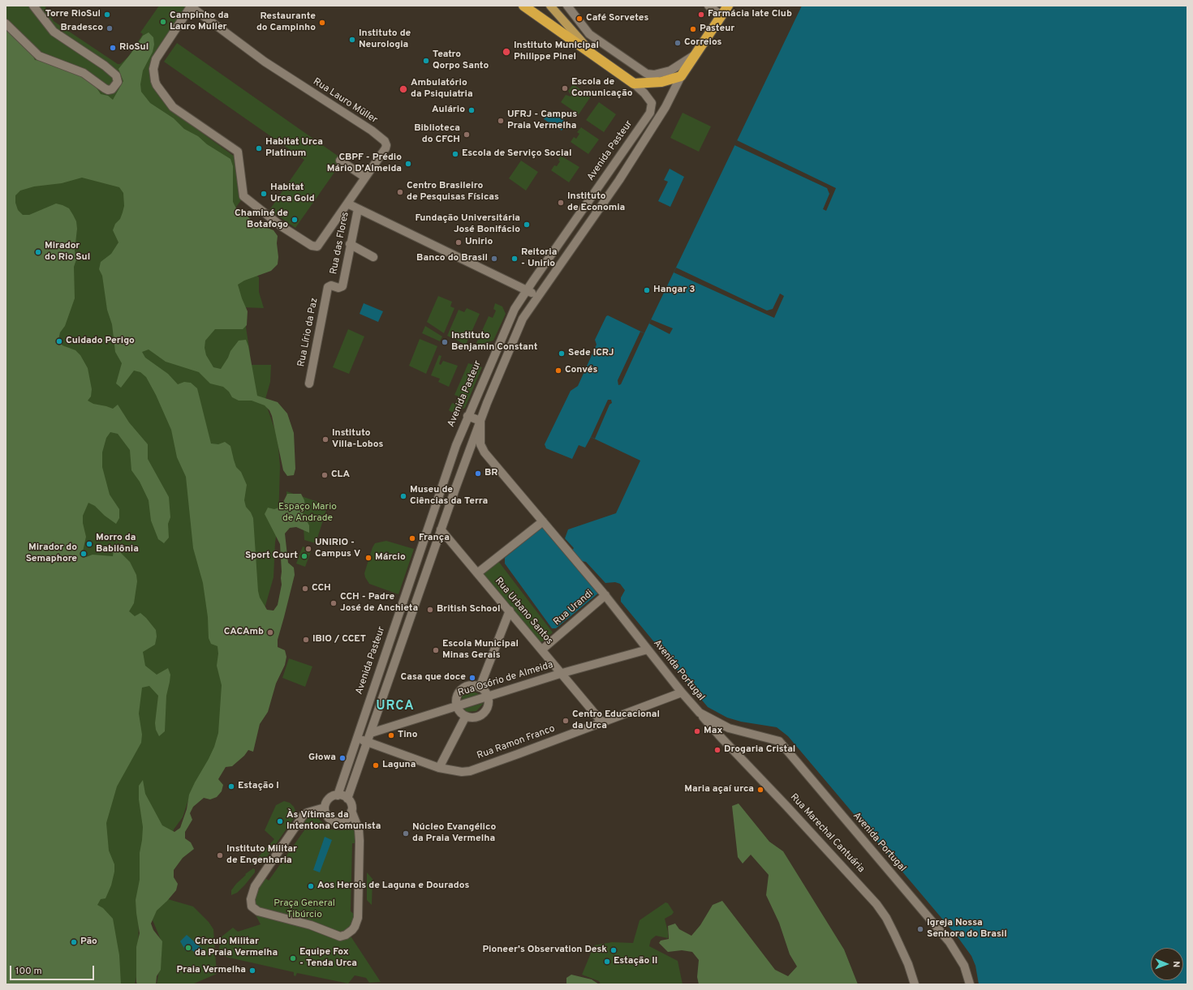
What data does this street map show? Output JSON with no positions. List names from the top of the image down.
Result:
{
  "streets": {
    "street": [
      "Rua Lauro Müller",
      "Avenida Pasteur",
      "Rua das Flores",
      "Rua Lírio da Paz",
      "Rua Urandi",
      "Rua Urbano Santos",
      "Avenida Portugal",
      "Rua Osório de Almeida",
      "Rua Ramon Franco",
      "Rua Marechal Cantuária"
    ]
  },
  "crossings": [
    ["Avenida Pasteur", "Rua Ramon Franco"],
    ["Rua das Flores", "Rua Lírio da Paz"],
    ["Rua Urandi", "Rua Urbano Santos"],
    ["Rua Urandi", "Avenida Portugal"],
    ["Rua Urbano Santos", "Rua Osório de Almeida"],
    ["Rua Urbano Santos", "Rua Ramon Franco"],
    ["Avenida Portugal", "Rua Osório de Almeida"],
    ["Avenida Portugal", "Rua Ramon Franco"],
    ["Avenida Portugal", "Rua Marechal Cantuária"]
  ],
  "districts": ["URCA"],
  "parks": ["Espaço Mario de Andrade", "Praça General Tibúrcio"],
  "places": [
    "Torre RioSul",
    "Farmácia Iate Club",
    "Café Sorvetes",
    "Campinho da Lauro Muller",
    "Restaurante do Campinho",
    "Bradesco",
    "Pasteur",
    "Instituto de Neurologia",
    "Correios",
    "RioSul",
    "Instituto Municipal Philippe Pinel",
    "Teatro Qorpo Santo",
    "Escola de Comunicação",
    "Ambulatório da Psiquiatria",
    "Aulário",
    "UFRJ - Campus Praia Vermelha",
    "Biblioteca do CFCH",
    "Habitat Urca Platinum",
    "Escola de Serviço Social",
    "CBPF - Prédio Mário D'Almeida",
    "Centro Brasileiro de Pesquisas Físicas",
    "Habitat Urca Gold",
    "Instituto de Economia",
    "Chaminé de Botafogo",
    "Fundação Universitária José Bonifácio",
    "Unirio",
    "Mirador do Rio Sul",
    "Banco do Brasil",
    "Reitoria - Unirio",
    "Hangar 3",
    "Cuidado Perigo",
    "Instituto Benjamin Constant",
    "Sede ICRJ",
    "Convés",
    "Instituto Villa-Lobos",
    "BR",
    "CLA",
    "Museu de Ciências da Terra",
    "França",
    "Morro da Babilônia",
    "UNIRIO - Campus V",
    "Mirador do Semaphore",
    "Sport Court",
    "Márcio",
    "CCH",
    "CCH - Padre José de Anchieta",
    "British School",
    "CACAmb",
    "IBIO / CCET",
    "Escola Municipal Minas Gerais",
    "Casa que doce",
    "Centro Educacional da Urca",
    "Max",
    "Tino",
    "Drogaria Cristal",
    "Głowa",
    "Laguna",
    "Estação I",
    "Maria açaí urca",
    "Às Vítimas da Intentona Comunista",
    "Núcleo Evangélico da Praia Vermelha",
    "Instituto Militar de Engenharia",
    "Aos Herois de Laguna e Dourados",
    "Igreja Nossa Senhora do Brasil",
    "Pão",
    "Círculo Militar da Praia Vermelha",
    "Pioneer's Observation Desk",
    "Equipe Fox - Tenda Urca",
    "Estação II",
    "Praia Vermelha"
  ],
  "scale_bar": "100 m",
  "north": "right"
}
